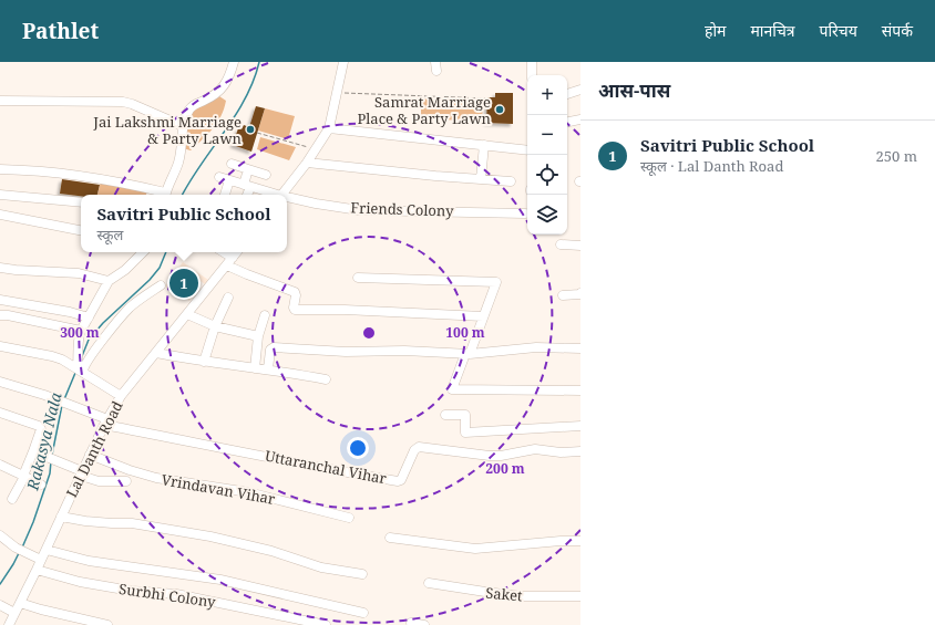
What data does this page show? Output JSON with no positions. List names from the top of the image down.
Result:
{
  "streets": {
    "street": [
      "Friends Colony",
      "Lal Danth Road",
      "Uttaranchal Vihar",
      "Vrindavan Vihar",
      "Saket",
      "Surbhi Colony"
    ]
  },
  "crossings": [
    ["Lal Danth Road", "Uttaranchal Vihar"],
    ["Lal Danth Road", "Vrindavan Vihar"],
    ["Lal Danth Road", "Surbhi Colony"]
  ],
  "water": ["Rakasya Nala"],
  "places": ["Samrat Marriage Place & Party Lawn", "Jai Lakshmi Marriage & Party Lawn"],
  "page": {
    "header": "Pathlet",
    "nav": [
      "होम",
      "मानचित्र",
      "परिचय",
      "संपर्क"
    ],
    "heading": "आस-पास",
    "map_buttons": ["+", "−"],
    "list": [
      {
        "mark": "1",
        "name": "Savitri Public School",
        "note": "स्कूल · Lal Danth Road",
        "value": "250 m"
      }
    ],
    "popup": ["Savitri Public School", "स्कूल"],
    "pins": "1"
  },
  "rings": ["100 m", "300 m", "200 m"]
}
